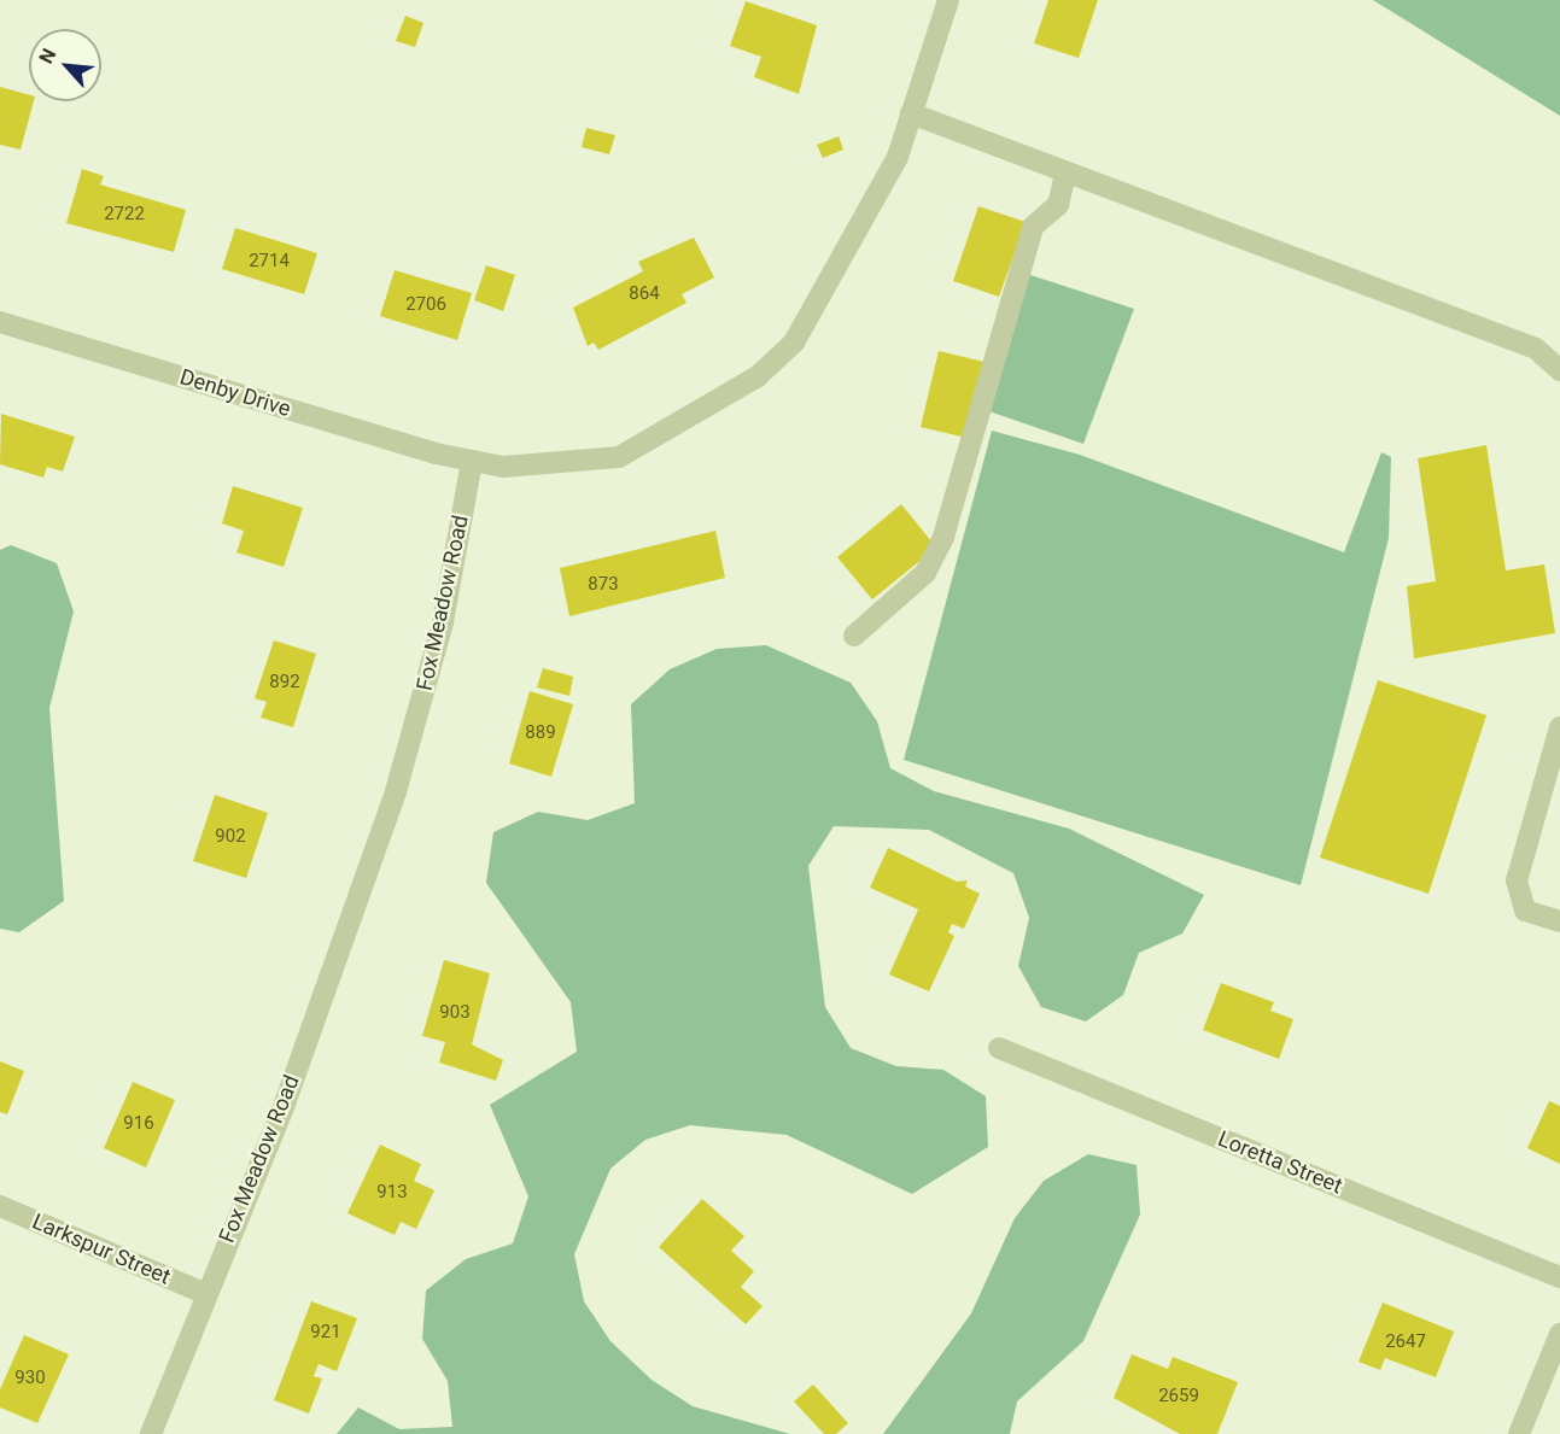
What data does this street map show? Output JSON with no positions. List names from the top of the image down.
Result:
{
  "streets": {
    "street": [
      "Denby Drive",
      "Fox Meadow Road",
      "Loretta Street",
      "Larkspur Street"
    ]
  },
  "crossings": [
    ["Denby Drive", "Fox Meadow Road"],
    ["Fox Meadow Road", "Larkspur Street"]
  ],
  "house_numbers": [
    "2722",
    "2714",
    "864",
    "2706",
    "873",
    "892",
    "889",
    "902",
    "903",
    "916",
    "913",
    "921",
    "2647",
    "930",
    "2659"
  ],
  "north": "top left"
}
